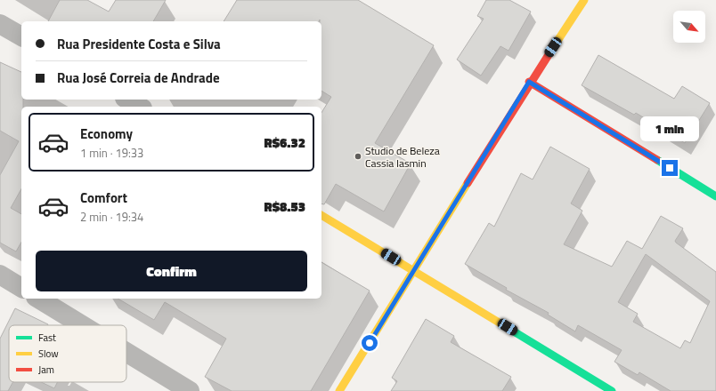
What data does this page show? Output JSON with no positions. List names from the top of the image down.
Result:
{
  "places": ["Studio de Beleza Cassia Iasmin"],
  "legend": ["Fast", "Slow", "Jam"],
  "north": "bottom right",
  "page": {
    "banner": ["Rua Presidente Costa e Silva", "Rua José Correia de Andrade"],
    "list": [
      {
        "name": "Economy",
        "note": "1 min · 19:33",
        "value": "R$6.32"
      },
      {
        "name": "Comfort",
        "note": "2 min · 19:34",
        "value": "R$8.53"
      }
    ],
    "bubble": "1 min",
    "buttons": "Confirm"
  }
}
